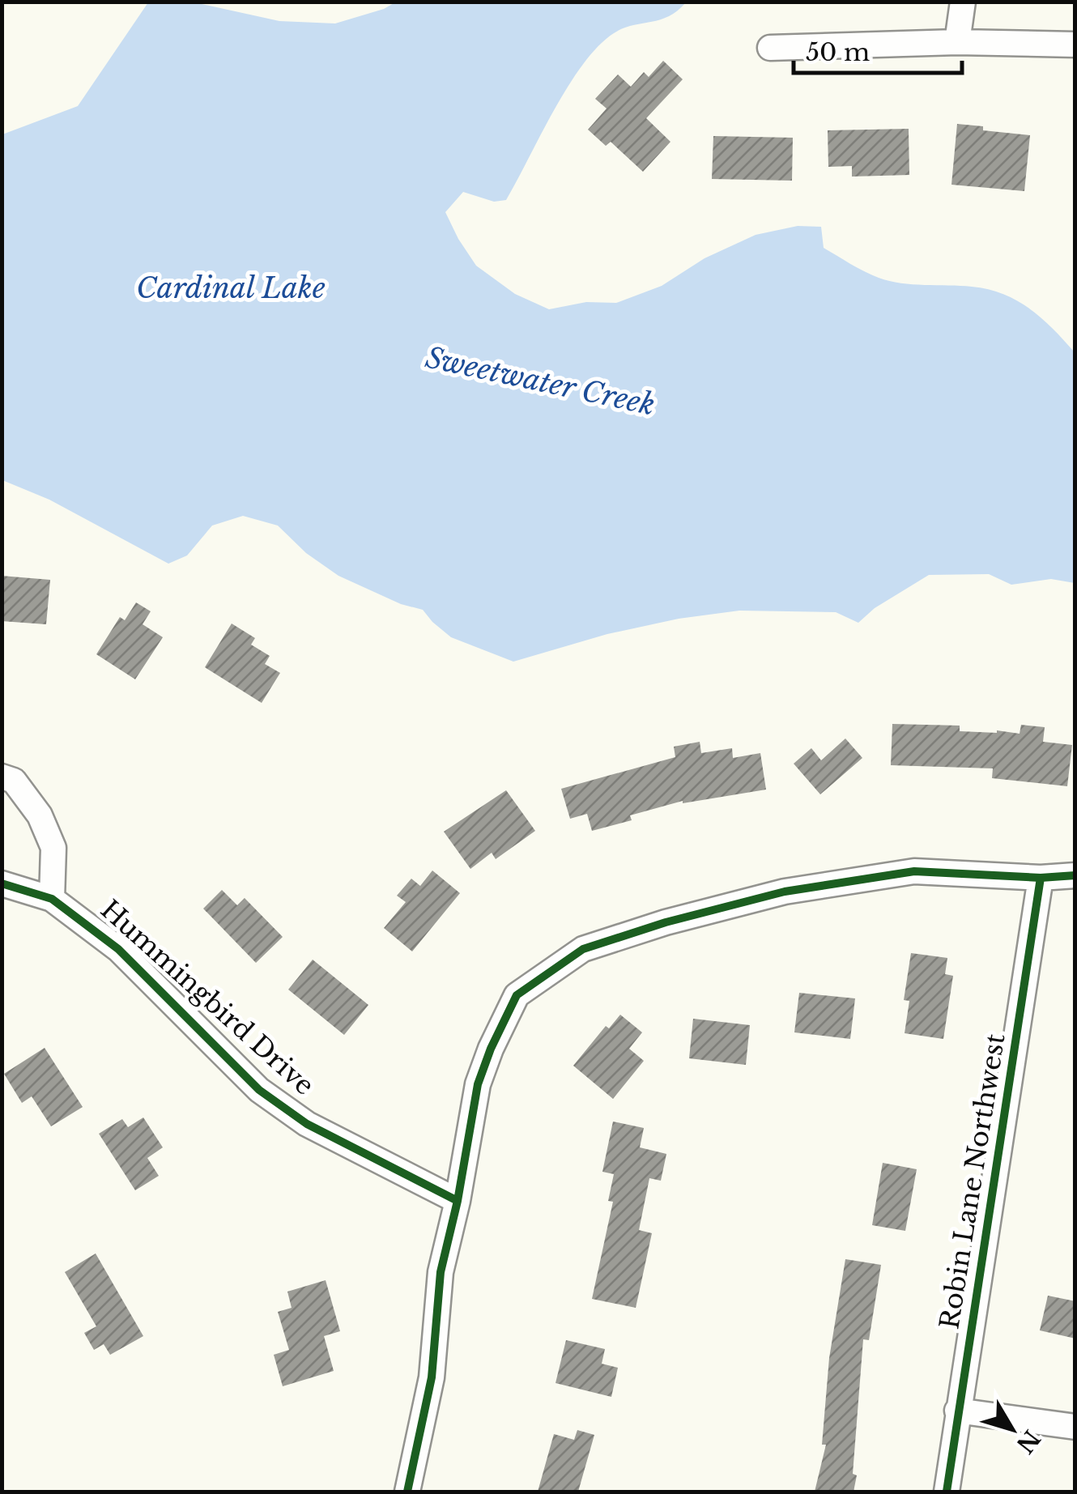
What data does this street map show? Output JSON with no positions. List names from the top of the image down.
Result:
{
  "streets": {
    "street": ["Hummingbird Drive", "Robin Lane Northwest"]
  },
  "water": ["Cardinal Lake", "Sweetwater Creek"],
  "scale_bar": "50 m",
  "north": "bottom right"
}
